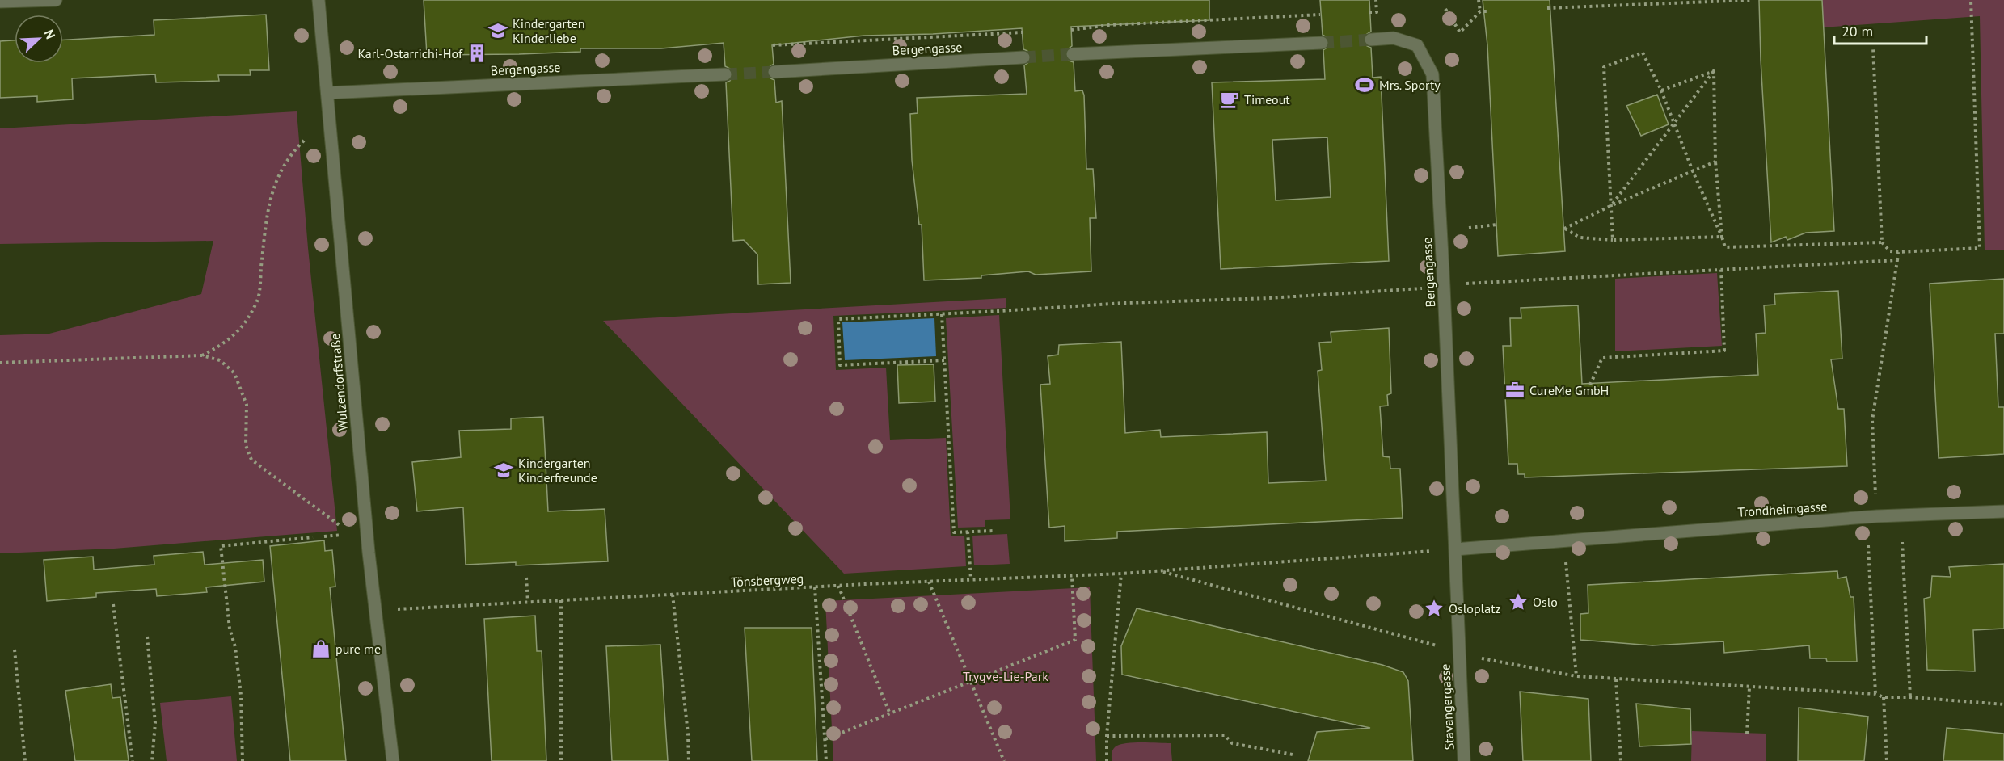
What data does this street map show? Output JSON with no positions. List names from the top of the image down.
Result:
{
  "streets": {
    "street": [
      "Bergengasse",
      "Wulzendorfstraße",
      "Trondheimgasse",
      "Stavangergasse"
    ],
    "path": ["Tönsbergweg"]
  },
  "crossings": [
    ["Bergengasse", "Wulzendorfstraße"],
    ["Bergengasse", "Trondheimgasse"],
    ["Bergengasse", "Stavangergasse"],
    ["Wulzendorfstraße", "Tönsbergweg"],
    ["Trondheimgasse", "Stavangergasse"]
  ],
  "parks": ["Trygve-Lie-Park"],
  "places": {
    "school or university": ["Kindergarten Kinderliebe", "Kindergarten Kinderfreunde"],
    "building": ["Karl-Ostarrichi-Hof"],
    "sports": ["Mrs. Sporty"],
    "cafe": ["Timeout"],
    "office": ["CureMe GmbH"],
    "place": ["Oslo", "Osloplatz"],
    "shop": ["pure me"]
  },
  "scale_bar": "20 m",
  "north": "top right"
}
